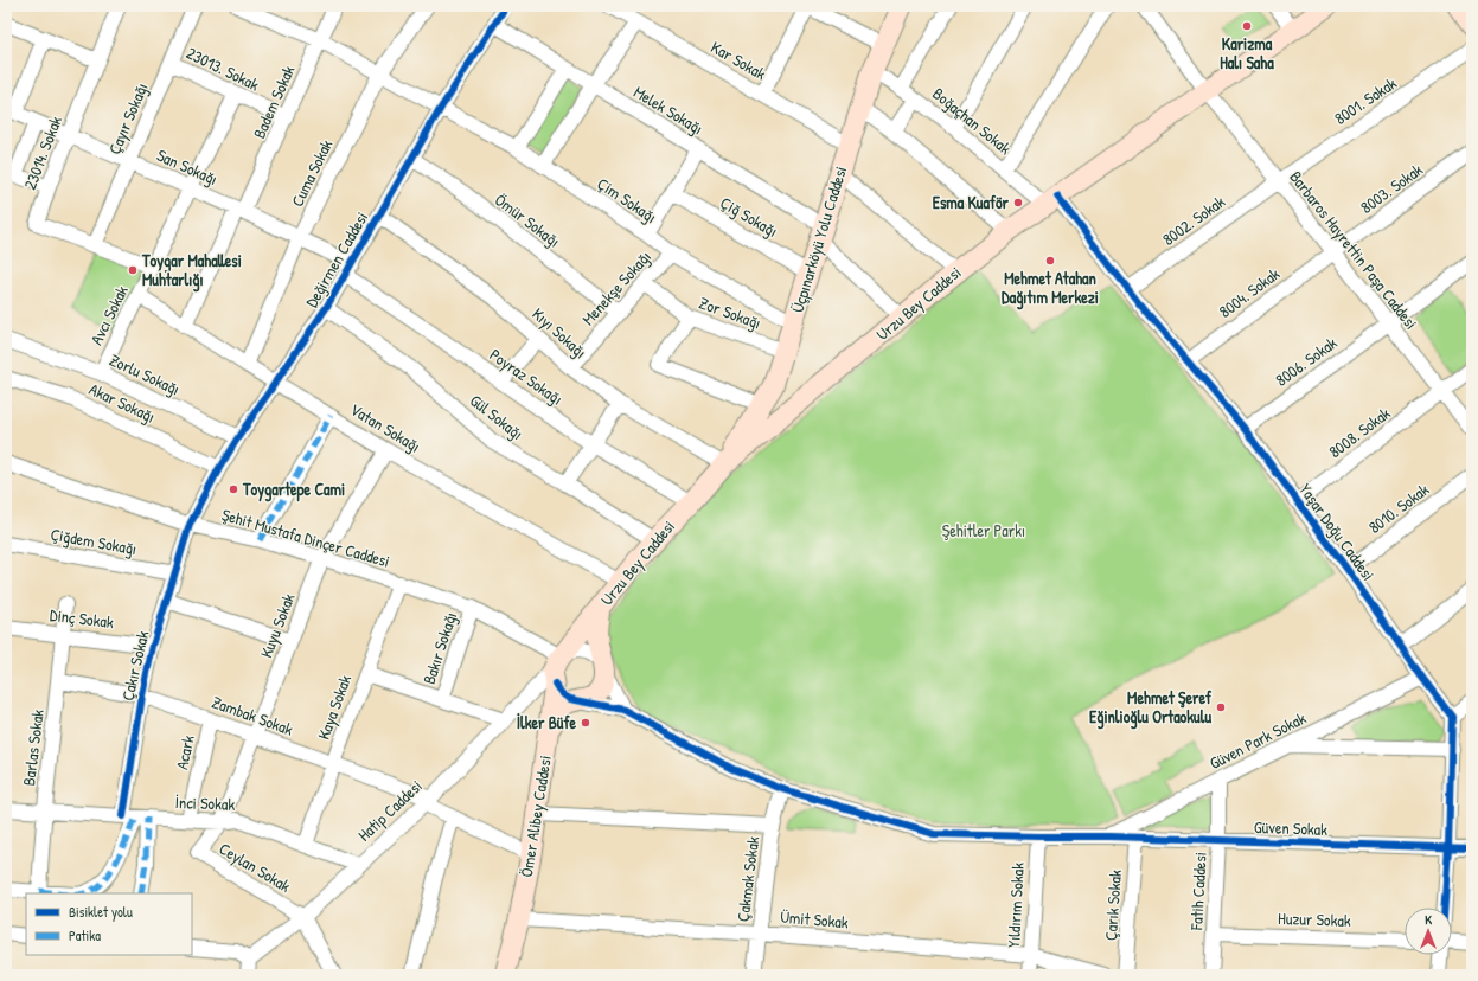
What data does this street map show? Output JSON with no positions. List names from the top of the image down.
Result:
{
  "streets": {
    "main road": ["Üçpınarköyü Yolu Caddesi", "Urzu Bey Caddesi", "Ömer Alibey Caddesi"],
    "street": [
      "Kar Sokak",
      "23013. Sokak",
      "8001. Sokak",
      "Badem Sokak",
      "Melek Sokağı",
      "Çayır Sokağı",
      "Boğaçhan Sokak",
      "23014. Sokak",
      "San Sokağı",
      "Cuma Sokak",
      "8003. Sokak",
      "Çim Sokağı",
      "Çiğ Sokağı",
      "Ömür Sokağı",
      "8002. Sokak",
      "Barbaros Hayrettin Paşa Caddesi",
      "Değirmen Caddesi",
      "Menekşe Sokağı",
      "8004. Sokak",
      "Zor Sokağı",
      "Avcı Sokak",
      "Kıyı Sokağı",
      "8006. Sokak",
      "Zorlu Sokağı",
      "Poyraz Sokağı",
      "Akar Sokağı",
      "Gül Sokağı",
      "Vatan Sokağı",
      "8008. Sokak",
      "8010. Sokak",
      "Yaşar Doğu Caddesi",
      "Şehit Mustafa Dinçer Caddesi",
      "Çiğdem Sokağı",
      "Dinç Sokak",
      "Kuyu Sokak",
      "Bakır Sokağı",
      "Çakır Sokak",
      "Kaya Sokak",
      "Zambak Sokak",
      "Güven Park Sokak",
      "Barlas Sokak",
      "Acark",
      "İnci Sokak",
      "Hatip Caddesi",
      "Güven Sokak",
      "Ceylan Sokak",
      "Çakmak Sokak",
      "Fatih Caddesi",
      "Yıldırım Sokak",
      "Çarık Sokak",
      "Ümit Sokak",
      "Huzur Sokak"
    ]
  },
  "crossings": [
    ["Kar Sokak", "Üçpınarköyü Yolu Caddesi"],
    ["23013. Sokak", "Badem Sokak"],
    ["23013. Sokak", "Çayır Sokağı"],
    ["23013. Sokak", "Avcı Sokak"],
    ["8001. Sokak", "8002. Sokak"],
    ["8001. Sokak", "Barbaros Hayrettin Paşa Caddesi"],
    ["Badem Sokak", "San Sokağı"],
    ["Badem Sokak", "Çim Sokağı"],
    ["Badem Sokak", "Vatan Sokağı"],
    ["Melek Sokağı", "Üçpınarköyü Yolu Caddesi"],
    ["Melek Sokağı", "Değirmen Caddesi"],
    ["Melek Sokağı", "Urzu Bey Caddesi"],
    ["Çayır Sokağı", "23014. Sokak"],
    ["Çayır Sokağı", "San Sokağı"],
    ["Boğaçhan Sokak", "Üçpınarköyü Yolu Caddesi"],
    ["Boğaçhan Sokak", "Urzu Bey Caddesi"],
    ["Boğaçhan Sokak", "Yaşar Doğu Caddesi"],
    ["23014. Sokak", "San Sokağı"],
    ["23014. Sokak", "Avcı Sokak"],
    ["San Sokağı", "Cuma Sokak"],
    ["San Sokağı", "Değirmen Caddesi"],
    ["San Sokağı", "Avcı Sokak"],
    ["San Sokağı", "Poyraz Sokağı"],
    ["Cuma Sokak", "Çim Sokağı"],
    ["Cuma Sokak", "Vatan Sokağı"],
    ["8003. Sokak", "Barbaros Hayrettin Paşa Caddesi"],
    ["8003. Sokak", "8004. Sokak"],
    ["Çim Sokağı", "Üçpınarköyü Yolu Caddesi"],
    ["Çim Sokağı", "Değirmen Caddesi"],
    ["Çim Sokağı", "Menekşe Sokağı"],
    ["Çiğ Sokağı", "Üçpınarköyü Yolu Caddesi"],
    ["Ömür Sokağı", "Değirmen Caddesi"],
    ["Ömür Sokağı", "Menekşe Sokağı"],
    ["8002. Sokak", "Barbaros Hayrettin Paşa Caddesi"],
    ["8002. Sokak", "Yaşar Doğu Caddesi"],
    ["Üçpınarköyü Yolu Caddesi", "Urzu Bey Caddesi"],
    ["Üçpınarköyü Yolu Caddesi", "Zor Sokağı"],
    ["Üçpınarköyü Yolu Caddesi", "Kıyı Sokağı"],
    ["Barbaros Hayrettin Paşa Caddesi", "8004. Sokak"],
    ["Barbaros Hayrettin Paşa Caddesi", "Urzu Bey Caddesi"],
    ["Barbaros Hayrettin Paşa Caddesi", "8006. Sokak"],
    ["Barbaros Hayrettin Paşa Caddesi", "8008. Sokak"],
    ["Değirmen Caddesi", "Kıyı Sokağı"],
    ["Değirmen Caddesi", "Zorlu Sokağı"],
    ["Değirmen Caddesi", "Poyraz Sokağı"],
    ["Değirmen Caddesi", "Akar Sokağı"],
    ["Değirmen Caddesi", "Gül Sokağı"],
    ["Değirmen Caddesi", "Vatan Sokağı"],
    ["Değirmen Caddesi", "Şehit Mustafa Dinçer Caddesi"],
    ["Değirmen Caddesi", "Çakır Sokak"],
    ["Menekşe Sokağı", "Zor Sokağı"],
    ["Menekşe Sokağı", "Kıyı Sokağı"],
    ["8004. Sokak", "Yaşar Doğu Caddesi"],
    ["Urzu Bey Caddesi", "Kıyı Sokağı"],
    ["Urzu Bey Caddesi", "Poyraz Sokağı"],
    ["Urzu Bey Caddesi", "Gül Sokağı"],
    ["Urzu Bey Caddesi", "Vatan Sokağı"],
    ["Urzu Bey Caddesi", "Yaşar Doğu Caddesi"],
    ["Urzu Bey Caddesi", "Şehit Mustafa Dinçer Caddesi"],
    ["Urzu Bey Caddesi", "Hatip Caddesi"],
    ["Urzu Bey Caddesi", "Ömer Alibey Caddesi"],
    ["Avcı Sokak", "Zorlu Sokağı"],
    ["Avcı Sokak", "Vatan Sokağı"],
    ["8006. Sokak", "Yaşar Doğu Caddesi"],
    ["Vatan Sokağı", "Kuyu Sokak"],
    ["8008. Sokak", "Yaşar Doğu Caddesi"],
    ["8010. Sokak", "Yaşar Doğu Caddesi"],
    ["Yaşar Doğu Caddesi", "Güven Park Sokak"],
    ["Şehit Mustafa Dinçer Caddesi", "Kuyu Sokak"],
    ["Şehit Mustafa Dinçer Caddesi", "Bakır Sokağı"],
    ["Şehit Mustafa Dinçer Caddesi", "Çakır Sokak"],
    ["Şehit Mustafa Dinçer Caddesi", "Kaya Sokak"],
    ["Şehit Mustafa Dinçer Caddesi", "Hatip Caddesi"],
    ["Şehit Mustafa Dinçer Caddesi", "Ömer Alibey Caddesi"],
    ["Şehit Mustafa Dinçer Caddesi", "Güven Sokak"],
    ["Şehit Mustafa Dinçer Caddesi", "Çakmak Sokak"],
    ["Çiğdem Sokağı", "Çakır Sokak"],
    ["Dinç Sokak", "Çakır Sokak"],
    ["Dinç Sokak", "Barlas Sokak"],
    ["Kuyu Sokak", "Zambak Sokak"],
    ["Kuyu Sokak", "İnci Sokak"],
    ["Kuyu Sokak", "Ceylan Sokak"],
    ["Bakır Sokağı", "Kaya Sokak"],
    ["Bakır Sokağı", "Hatip Caddesi"],
    ["Çakır Sokak", "Zambak Sokak"],
    ["Çakır Sokak", "İnci Sokak"],
    ["Kaya Sokak", "Zambak Sokak"],
    ["Kaya Sokak", "İnci Sokak"],
    ["Zambak Sokak", "Barlas Sokak"],
    ["Zambak Sokak", "Acark"],
    ["Zambak Sokak", "Hatip Caddesi"],
    ["Zambak Sokak", "Ömer Alibey Caddesi"],
    ["Güven Park Sokak", "Güven Sokak"],
    ["Güven Park Sokak", "Fatih Caddesi"],
    ["Barlas Sokak", "İnci Sokak"],
    ["Acark", "İnci Sokak"],
    ["İnci Sokak", "Hatip Caddesi"],
    ["İnci Sokak", "Ceylan Sokak"],
    ["Hatip Caddesi", "Ömer Alibey Caddesi"],
    ["Hatip Caddesi", "Ceylan Sokak"],
    ["Ömer Alibey Caddesi", "Ümit Sokak"],
    ["Güven Sokak", "Çakmak Sokak"],
    ["Güven Sokak", "Fatih Caddesi"],
    ["Güven Sokak", "Yıldırım Sokak"],
    ["Güven Sokak", "Çarık Sokak"],
    ["Çakmak Sokak", "Ümit Sokak"],
    ["Fatih Caddesi", "Huzur Sokak"],
    ["Yıldırım Sokak", "Ümit Sokak"]
  ],
  "parks": ["Şehitler Parkı"],
  "places": [
    "Karizma Halı Saha",
    "Esma Kuaför",
    "Mehmet Atahan Dağıtım Merkezi",
    "Toygar Mahallesi Muhtarlığı",
    "Toygartepe Cami",
    "Mehmet Şeref Eğinlioğlu Ortaokulu",
    "İlker Büfe"
  ],
  "legend": ["Bisiklet yolu", "Patika"],
  "north": "top"
}
